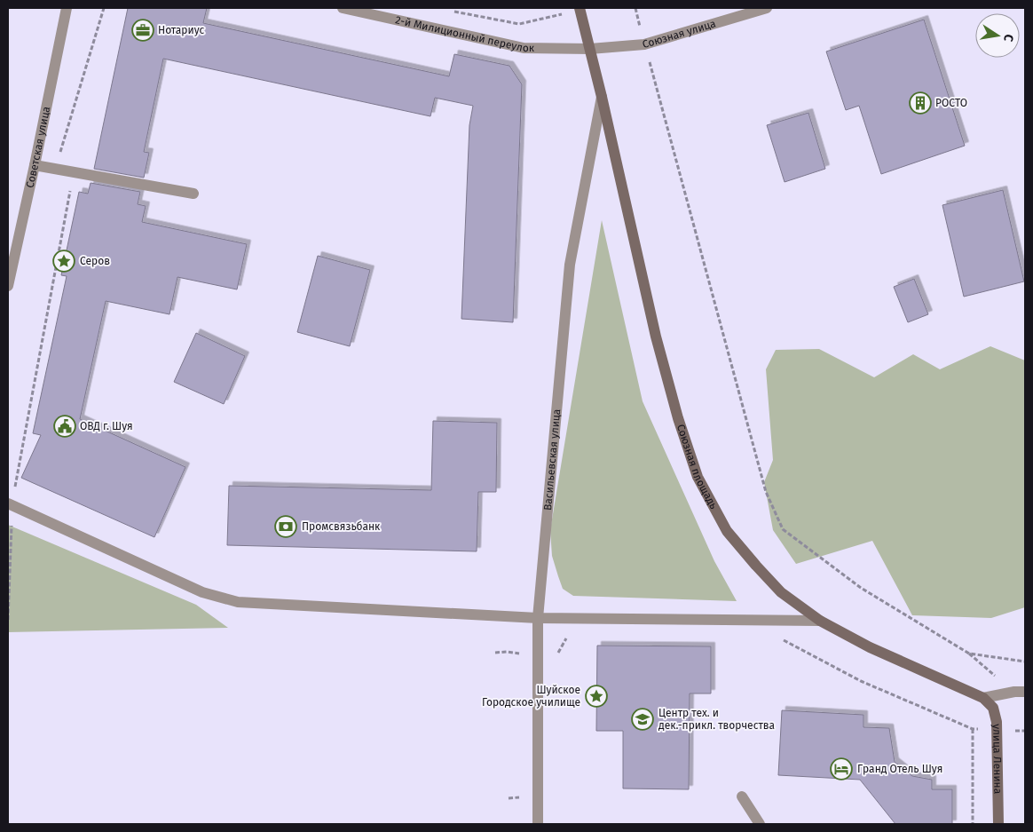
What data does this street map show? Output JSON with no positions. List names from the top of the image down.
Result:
{
  "streets": {
    "main road": ["Союзная площадь", "улица Ленина"],
    "street": [
      "Союзная улица",
      "2-й Милиционный переулок",
      "Советская улица",
      "Васильевская улица"
    ]
  },
  "crossings": [
    ["Союзная улица", "2-й Милиционный переулок"],
    ["Союзная улица", "Союзная площадь"],
    ["2-й Милиционный переулок", "Союзная площадь"],
    ["Васильевская улица", "Союзная площадь"],
    ["Союзная площадь", "улица Ленина"]
  ],
  "places": {
    "office": ["Нотариус"],
    "building": ["РОСТО"],
    "place": ["Серов", "Шуйское Городское училище"],
    "public building": ["ОВД г. Шуя"],
    "bank": ["Промсвязьбанк"],
    "school or university": ["Центр тех. и дек.-прикл. творчества"],
    "hotel": ["Гранд Отель Шуя"]
  },
  "north": "right"
}
